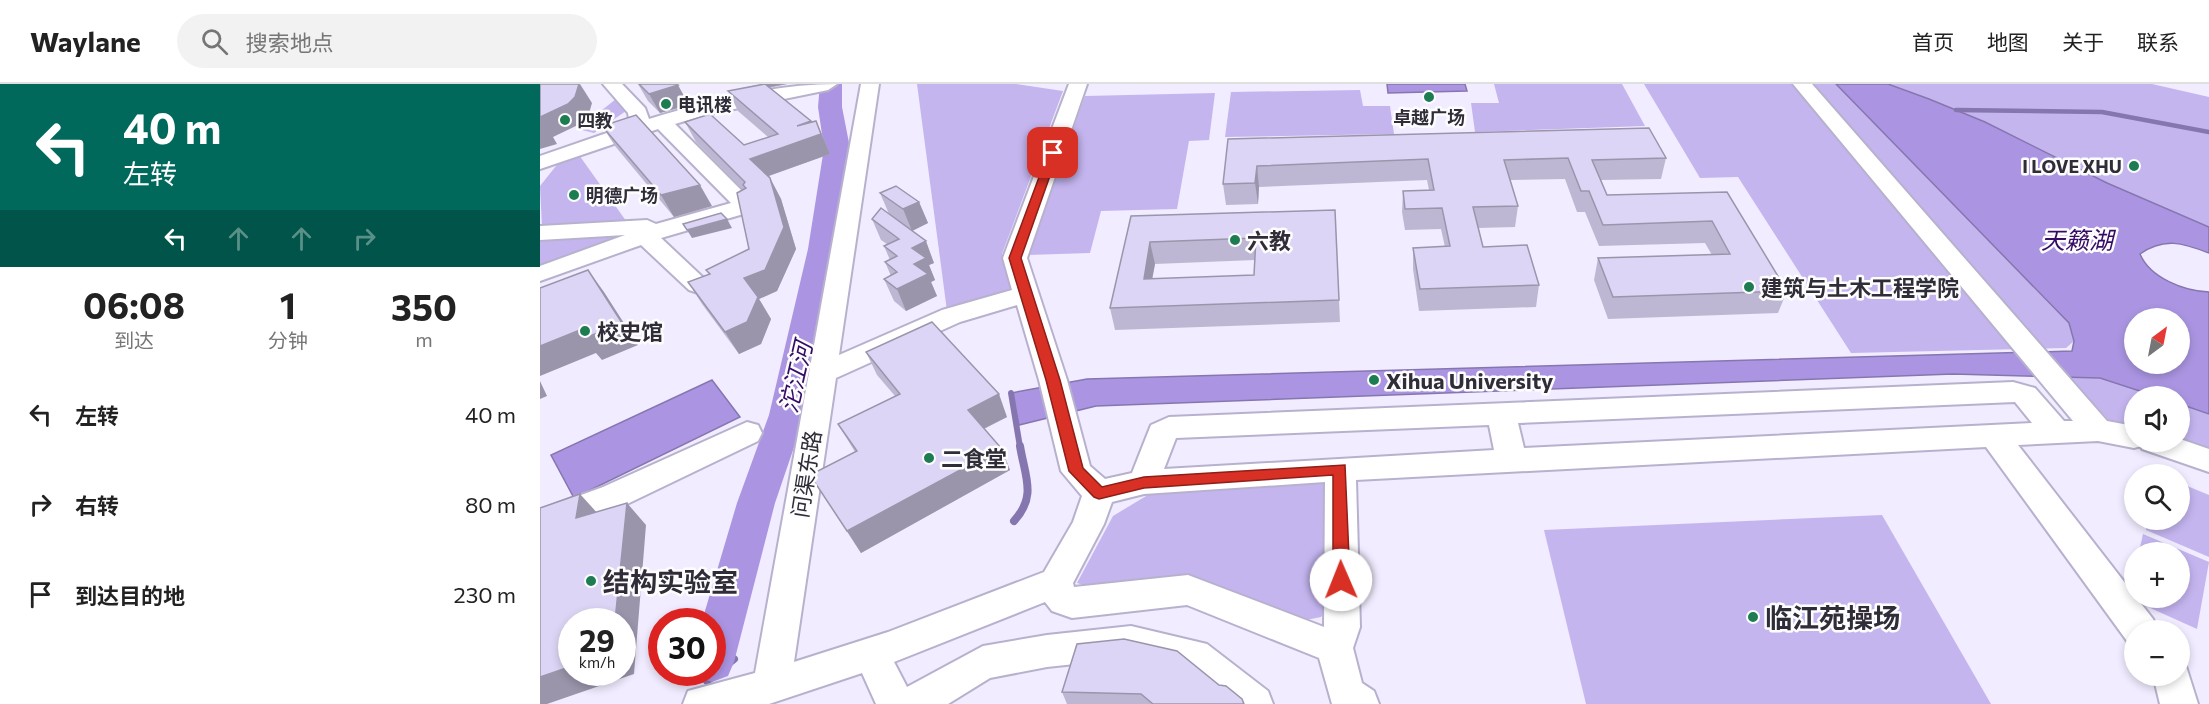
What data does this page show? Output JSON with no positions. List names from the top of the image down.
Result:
{
  "streets": {
    "street": ["问渠东路"]
  },
  "water": ["天籁湖", "沱江河"],
  "places": [
    "卓越广场",
    "电讯楼",
    "四教",
    "I LOVE XHU",
    "明德广场",
    "六教",
    "建筑与土木工程学院",
    "校史馆",
    "Xihua University",
    "二食堂",
    "结构实验室",
    "临江苑操场"
  ],
  "north": "top right",
  "page": {
    "header": "Waylane",
    "search": "搜索地点",
    "nav": [
      "首页",
      "地图",
      "关于",
      "联系"
    ],
    "turn": ["40 m", "左转"],
    "eta": [
      "06:08",
      "到达",
      "1",
      "分钟",
      "350",
      "m"
    ],
    "map_buttons": ["+", "−"],
    "list": [
      {
        "name": "左转",
        "value": "40 m"
      },
      {
        "name": "右转",
        "value": "80 m"
      },
      {
        "name": "到达目的地",
        "value": "230 m"
      }
    ],
    "speed": "29 km/h",
    "limit": "30"
  }
}
